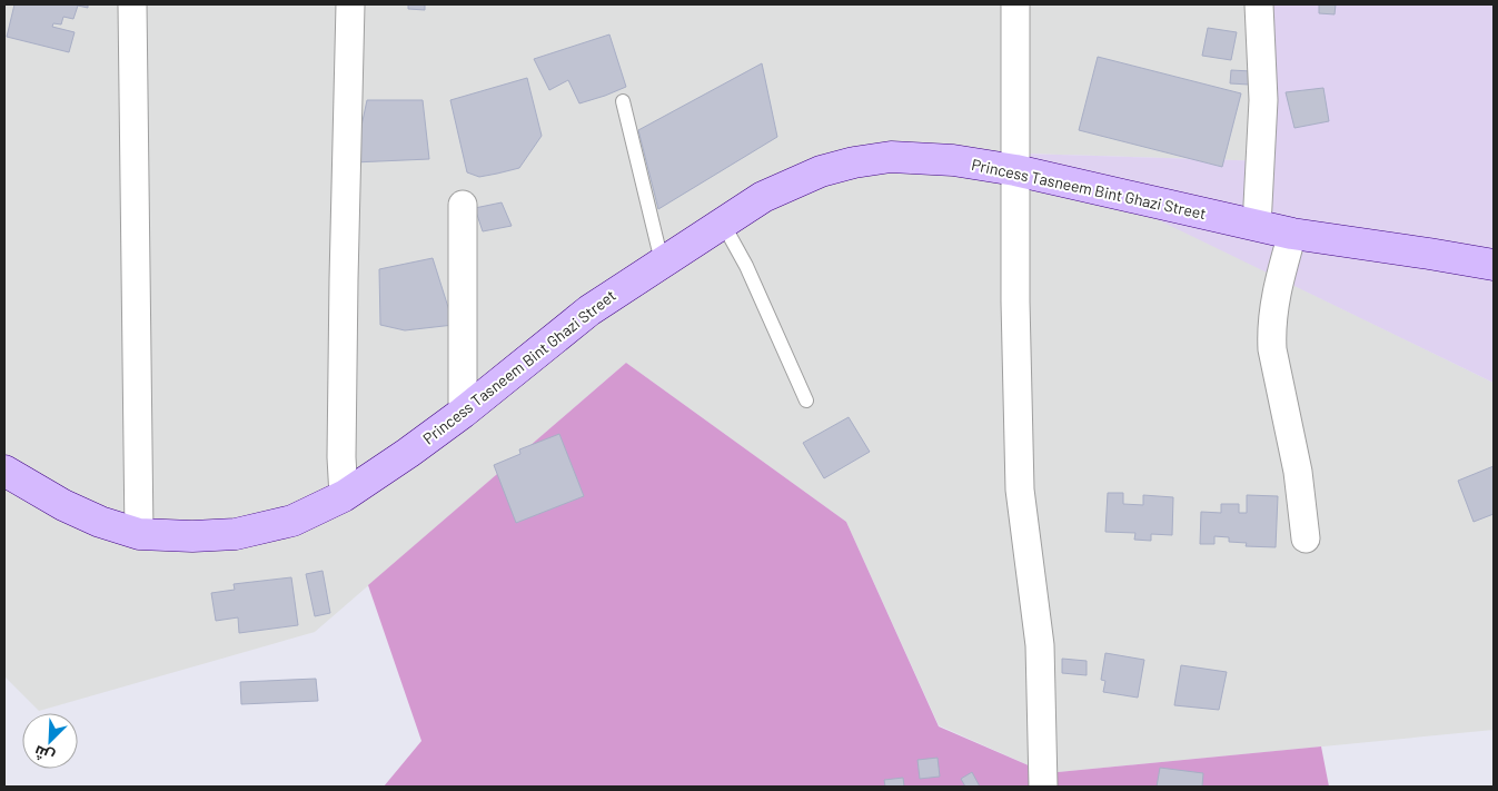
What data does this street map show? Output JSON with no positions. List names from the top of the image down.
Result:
{
  "streets": {
    "main road": ["Princess Tasneem Bint Ghazi Street"]
  },
  "north": "bottom left"
}
